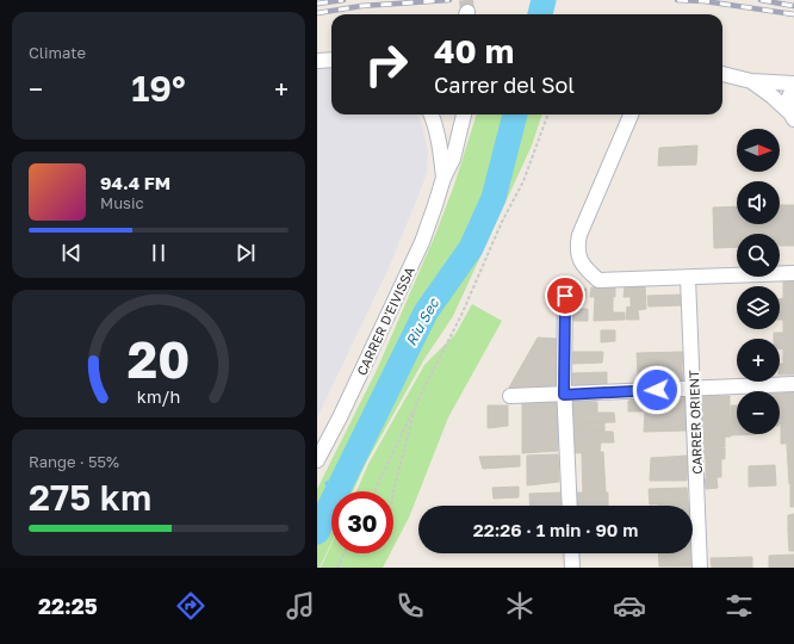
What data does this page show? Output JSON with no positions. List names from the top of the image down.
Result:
{
  "streets": {
    "street": ["CARRER D'EIVISSA", "CARRER ORIENT"]
  },
  "water": ["Riu Sec"],
  "north": "right",
  "page": {
    "tile": [
      "Climate",
      ["Range · 55%", "275 km"]
    ],
    "turn": ["40 m", "Carrer del Sol"],
    "heat": ["−", "19°", "+"],
    "map_buttons": ["+", "−"],
    "song": ["94.4 FM", "Music"],
    "limit": "30",
    "trip": "22:26 · 1 min · 90 m",
    "tabs": "22:25",
    "gauge": ["20", "km/h"]
  }
}
